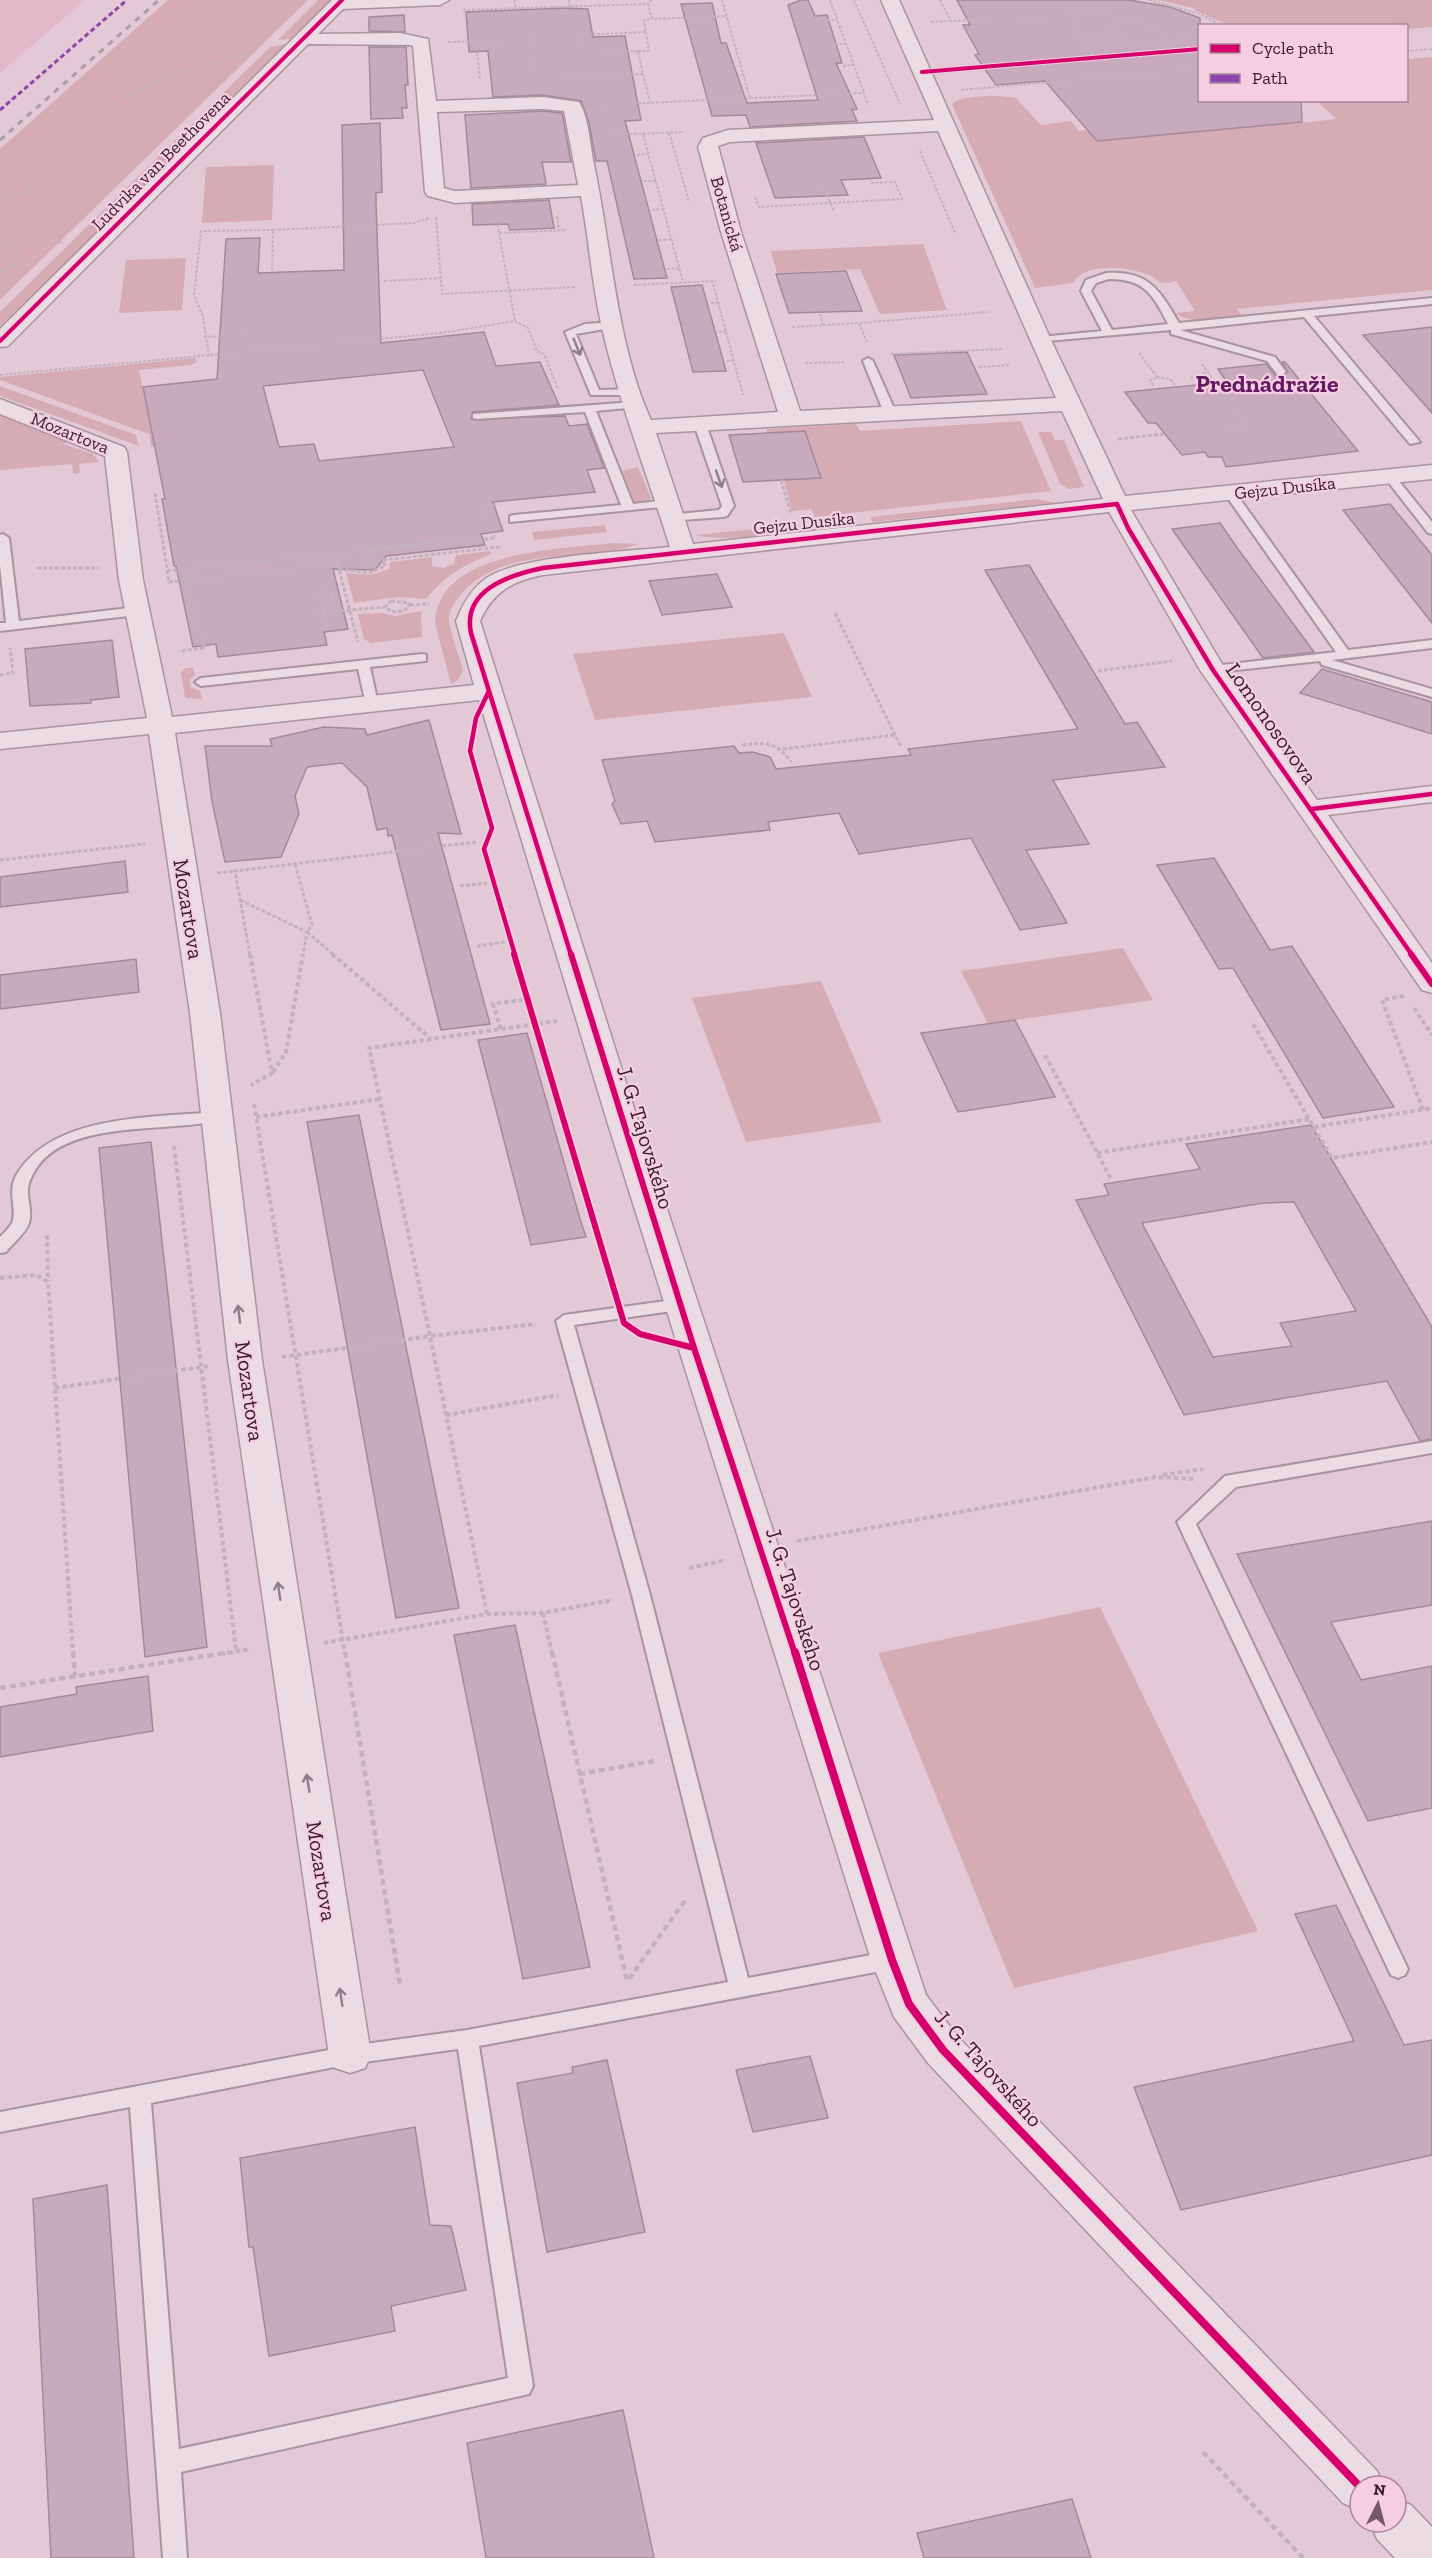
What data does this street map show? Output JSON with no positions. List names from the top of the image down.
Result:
{
  "streets": {
    "street": [
      "Ludvika van Beethovena",
      "Botanická",
      "Mozartova",
      "Gejzu Dusíka",
      "Lomonosovova",
      "J. G. Tajovského"
    ]
  },
  "crossings": [
    ["Gejzu Dusíka", "Lomonosovova"],
    ["Gejzu Dusíka", "J. G. Tajovského"]
  ],
  "one_way": ["Mozartova"],
  "districts": ["Prednádražie"],
  "legend": ["Cycle path", "Path"],
  "north": "top"
}
